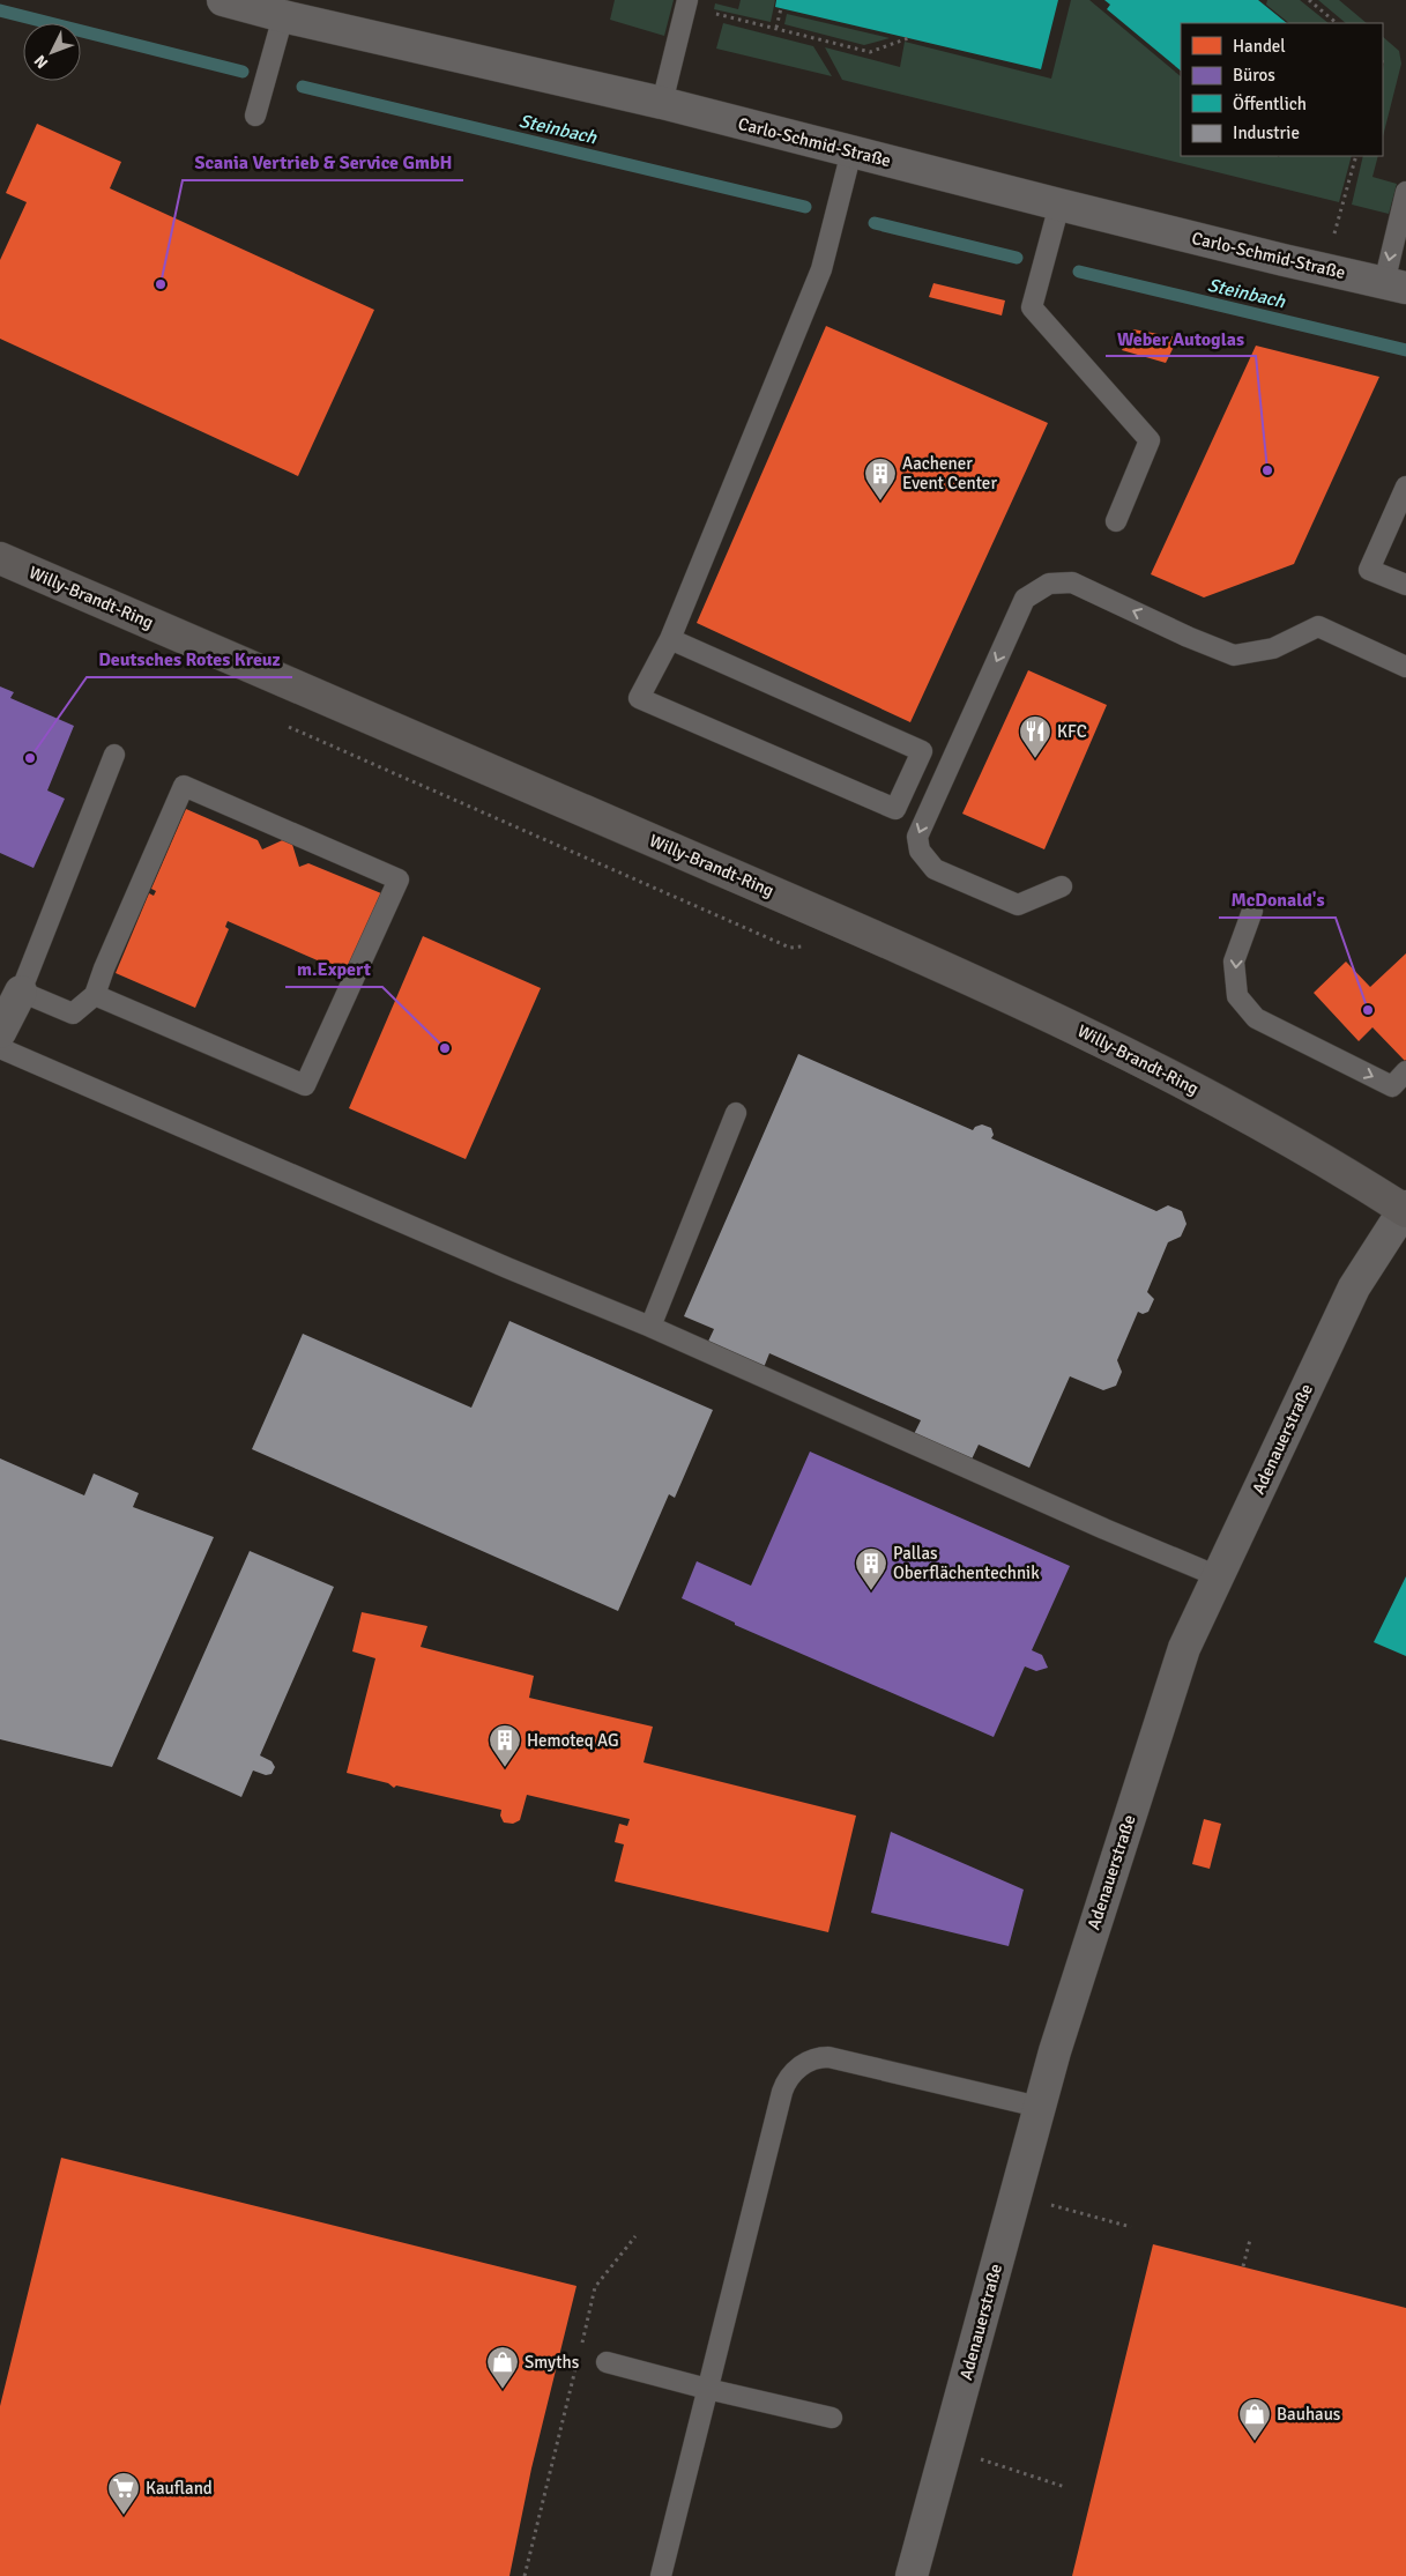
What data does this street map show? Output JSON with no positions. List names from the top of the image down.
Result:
{
  "streets": {
    "street": ["Carlo-Schmid-Straße", "Willy-Brandt-Ring", "Adenauerstraße"]
  },
  "crossings": [
    ["Willy-Brandt-Ring", "Adenauerstraße"]
  ],
  "water": ["Steinbach"],
  "places": {
    "other": [
      "Scania Vertrieb & Service GmbH",
      "Weber Autoglas",
      "Deutsches Rotes Kreuz",
      "McDonald's",
      "m.Expert"
    ],
    "building": ["Aachener Event Center", "Pallas Oberflächentechnik", "Hemoteq AG"],
    "restaurant": ["KFC"],
    "shop": ["Smyths", "Bauhaus"],
    "supermarket": ["Kaufland"]
  },
  "legend": [
    "Handel",
    "Büros",
    "Öffentlich",
    "Industrie"
  ],
  "north": "bottom left"
}
